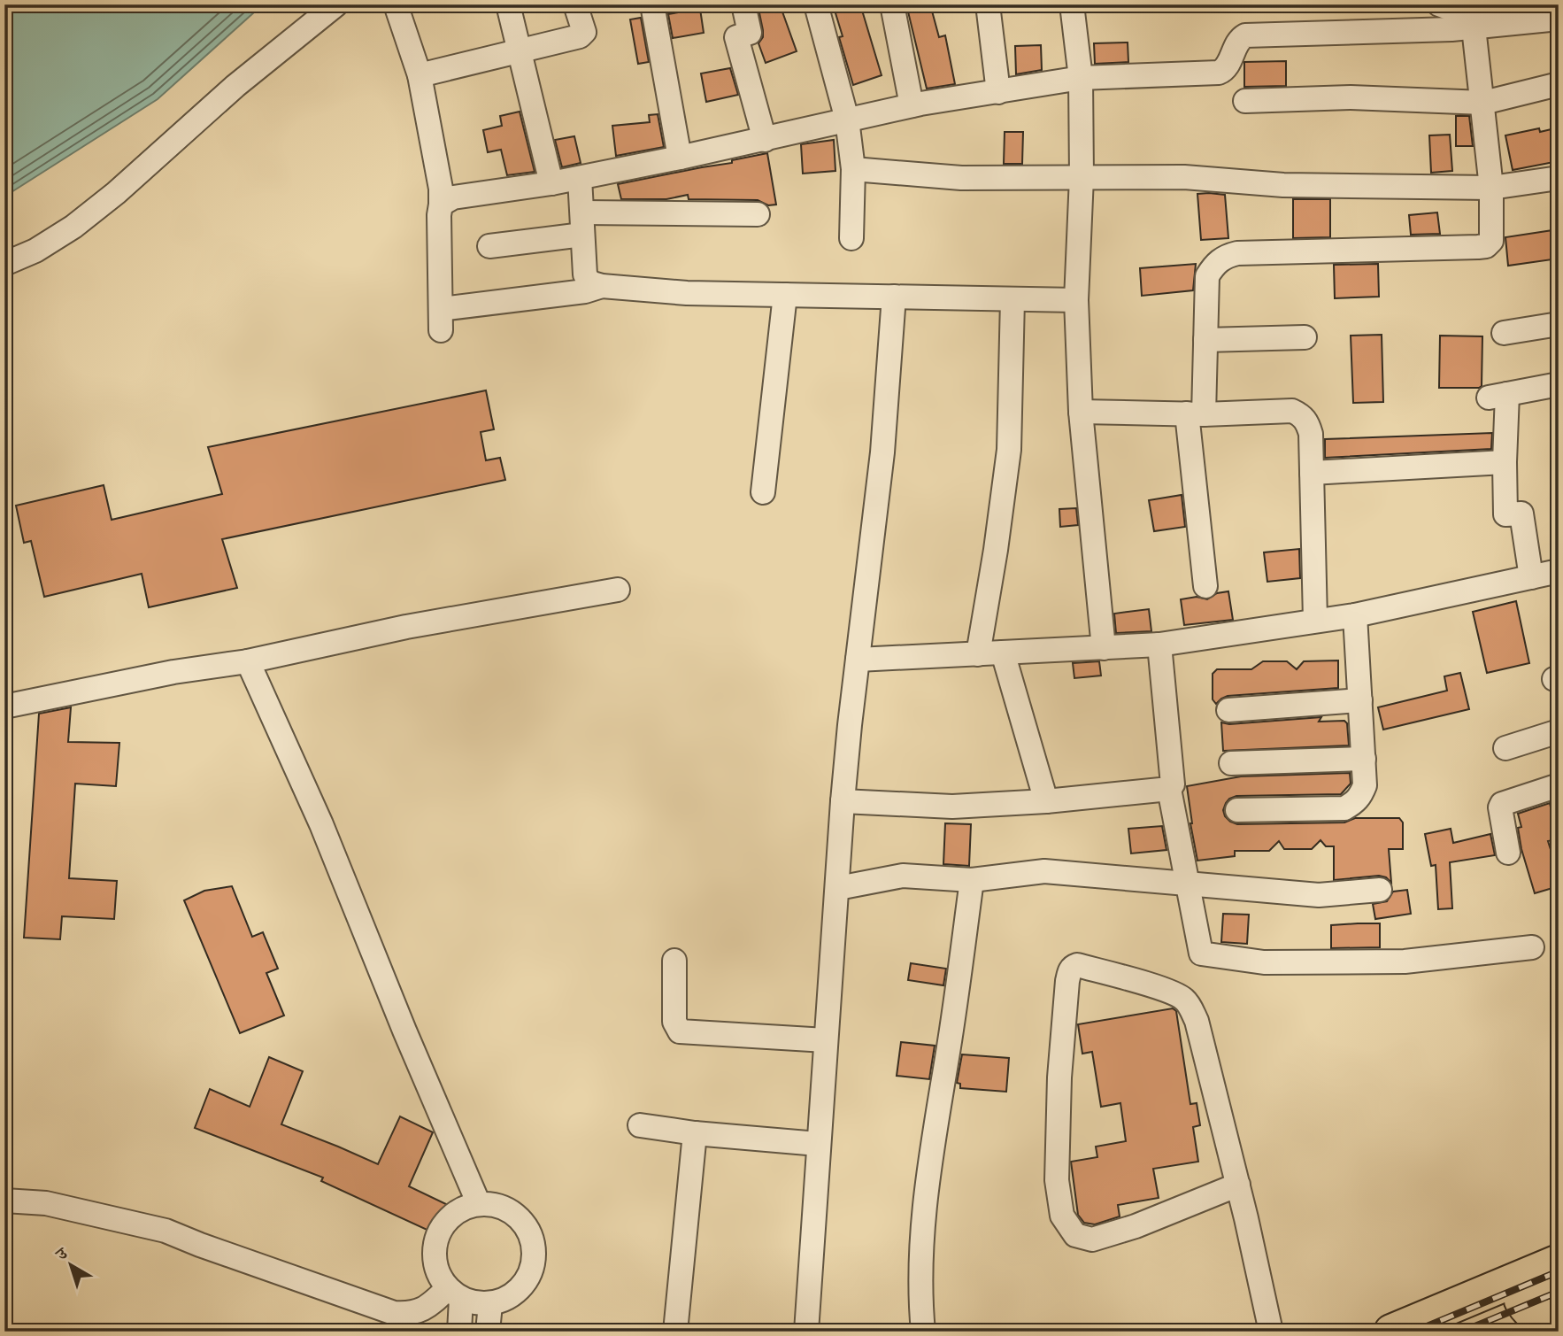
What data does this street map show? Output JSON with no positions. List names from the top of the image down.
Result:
{
  "north": "top left"
}
